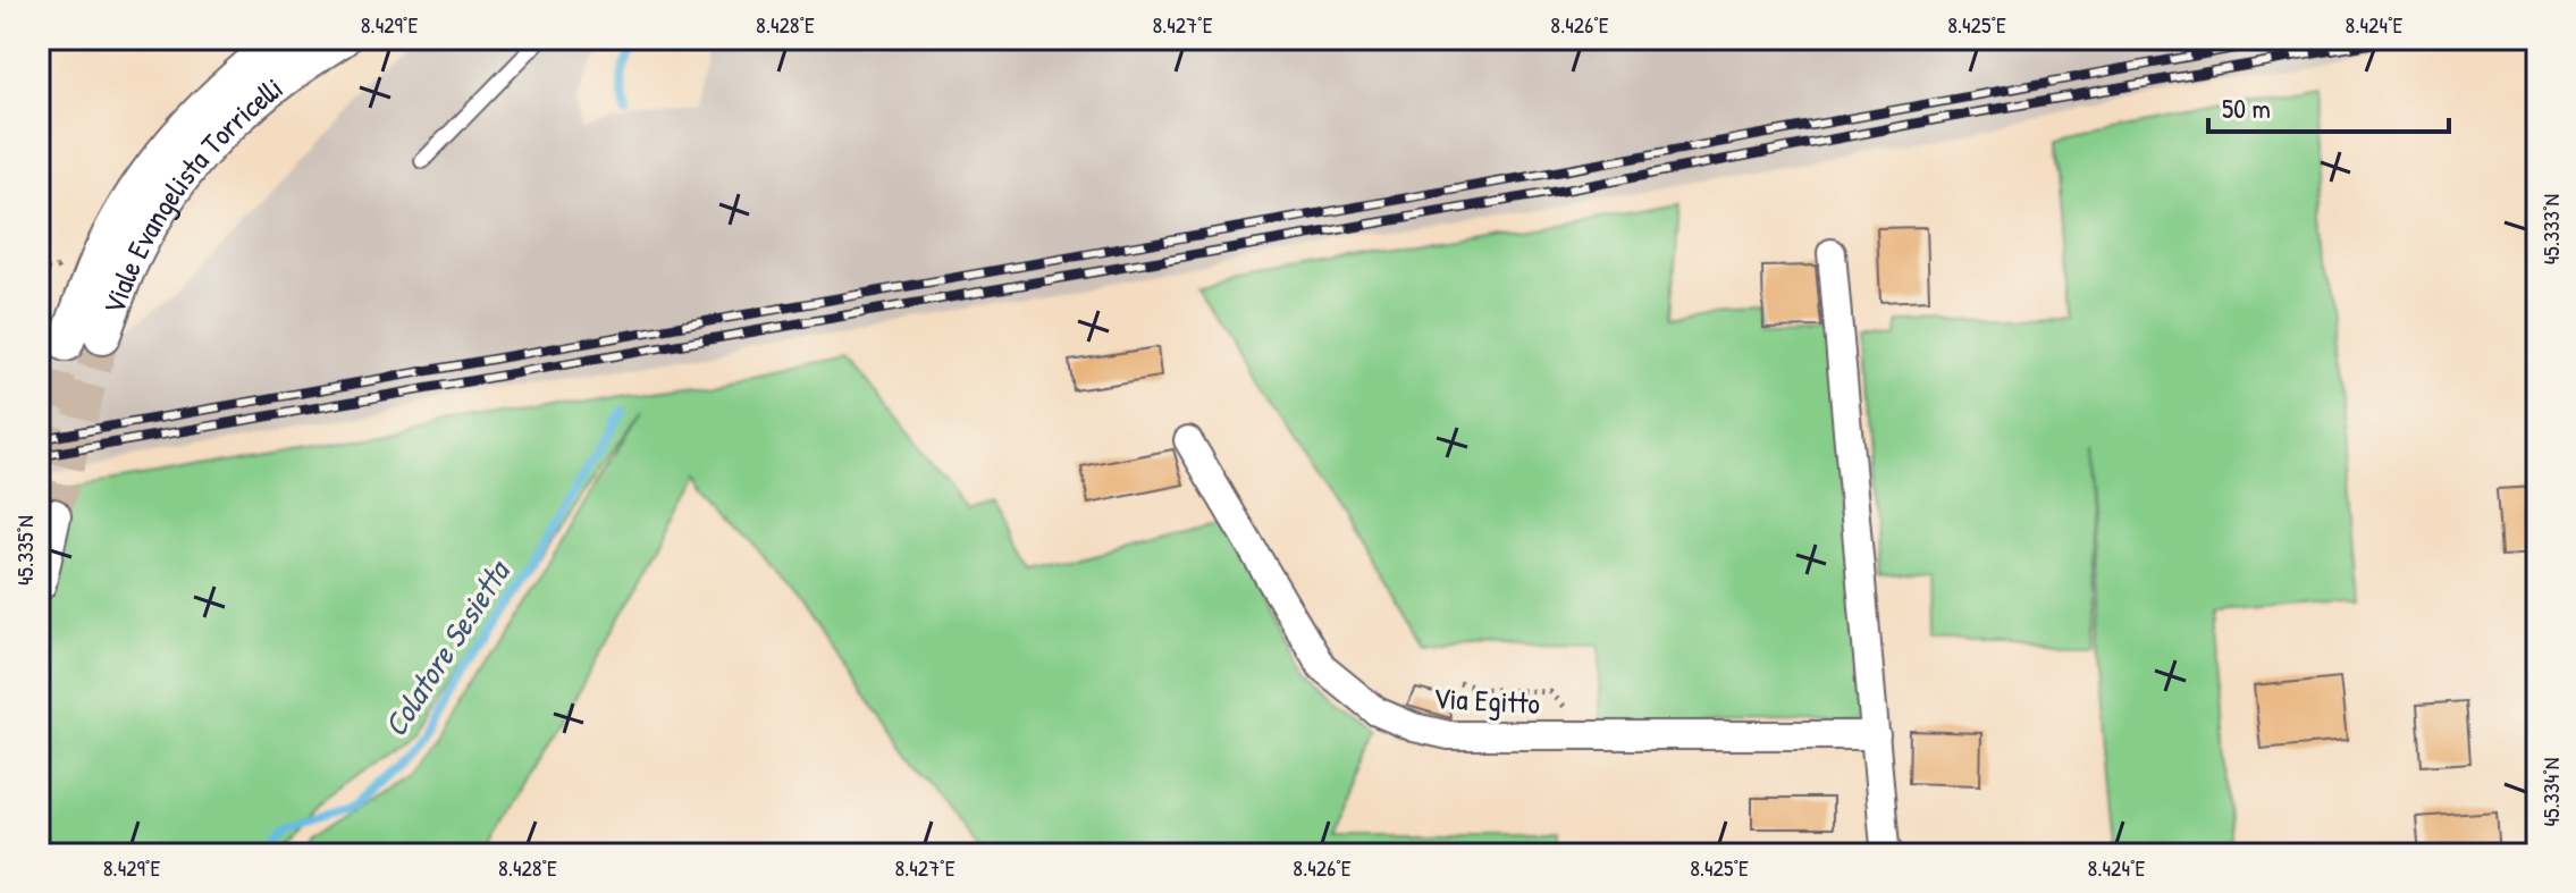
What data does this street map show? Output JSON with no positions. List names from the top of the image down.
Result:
{
  "streets": {
    "street": ["Viale Evangelista Torricelli", "Via Egitto"]
  },
  "water": ["Colatore Sesietta"],
  "scale_bar": "50 m",
  "coordinates": [
    "8.429°E",
    "8.428°E",
    "8.427°E",
    "8.426°E",
    "8.425°E",
    "8.424°E",
    "45.333°N",
    "45.335°N",
    "45.334°N"
  ]
}
